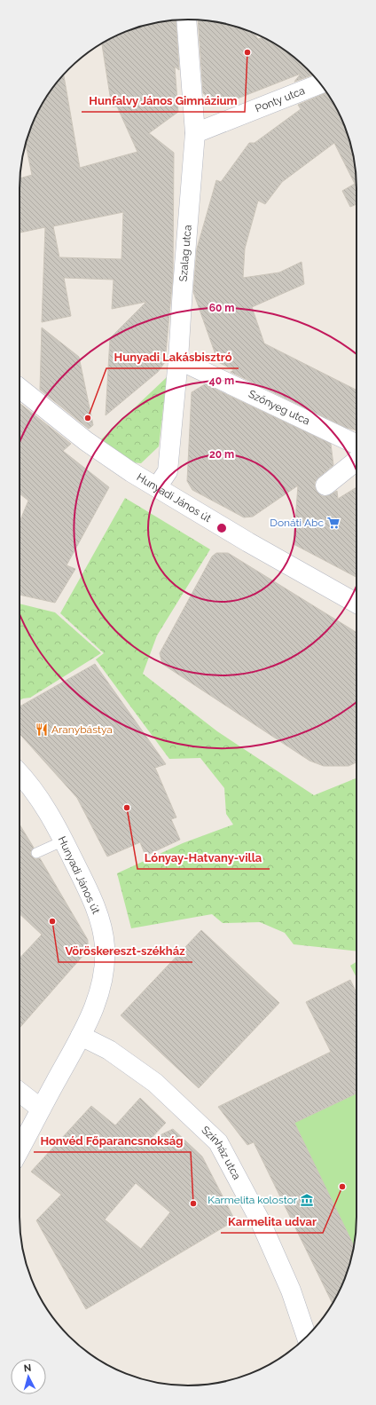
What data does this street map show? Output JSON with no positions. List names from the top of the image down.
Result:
{
  "streets": {
    "street": [
      "Ponty utca",
      "Szalag utca",
      "Szőnyeg utca",
      "Hunyadi János út",
      "Színház utca"
    ]
  },
  "crossings": [
    ["Ponty utca", "Szalag utca"],
    ["Szalag utca", "Szőnyeg utca"],
    ["Szalag utca", "Hunyadi János út"],
    ["Hunyadi János út", "Színház utca"]
  ],
  "places": {
    "other": [
      "Hunfalvy János Gimnázium",
      "Hunyadi Lakásbisztró",
      "Lónyay-Hatvany-villa",
      "Vöröskereszt-székház",
      "Karmelita udvar",
      "Honvéd Főparancsnokság"
    ],
    "supermarket": ["Donáti Abc"],
    "restaurant": ["Aranybástya"],
    "museum": ["Karmelita kolostor"]
  },
  "north": "top",
  "rings": ["60 m", "40 m", "20 m"]
}
